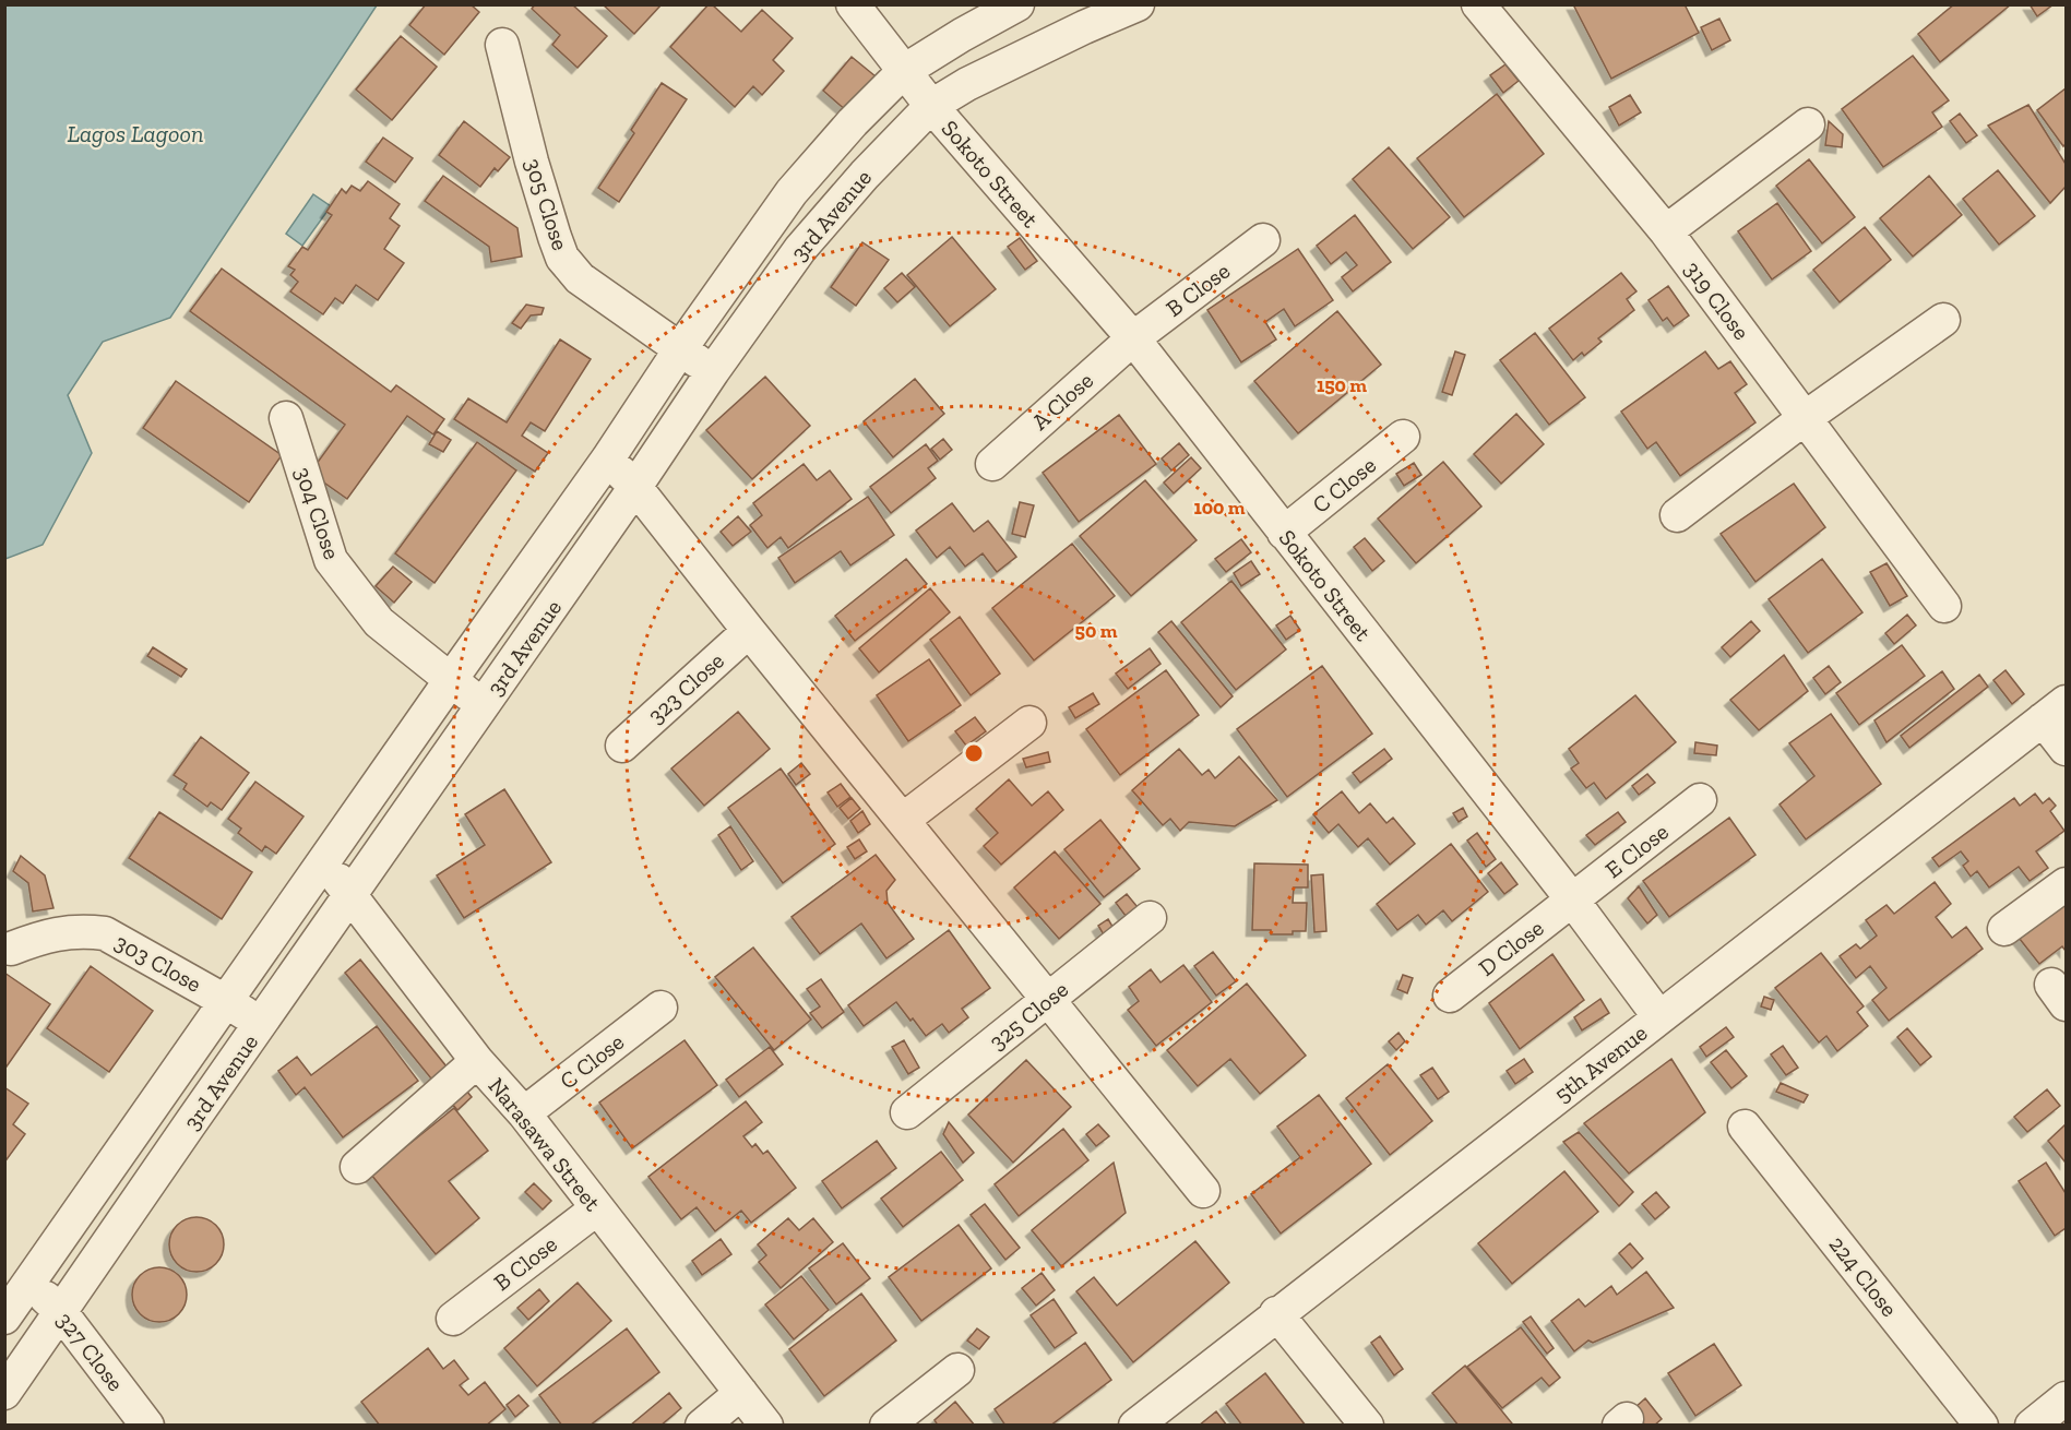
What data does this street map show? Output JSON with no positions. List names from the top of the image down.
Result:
{
  "streets": {
    "street": [
      "Sokoto Street",
      "305 Close",
      "3rd Avenue",
      "B Close",
      "319 Close",
      "A Close",
      "C Close",
      "304 Close",
      "323 Close",
      "E Close",
      "D Close",
      "303 Close",
      "325 Close",
      "5th Avenue",
      "Narasawa Street",
      "224 Close",
      "327 Close"
    ]
  },
  "crossings": [
    ["Sokoto Street", "3rd Avenue"],
    ["Sokoto Street", "B Close"],
    ["Sokoto Street", "A Close"],
    ["Sokoto Street", "C Close"],
    ["Sokoto Street", "E Close"],
    ["Sokoto Street", "D Close"],
    ["Sokoto Street", "5th Avenue"],
    ["305 Close", "3rd Avenue"],
    ["3rd Avenue", "304 Close"],
    ["3rd Avenue", "303 Close"],
    ["3rd Avenue", "Narasawa Street"],
    ["3rd Avenue", "327 Close"],
    ["B Close", "A Close"],
    ["B Close", "Narasawa Street"],
    ["C Close", "Narasawa Street"],
    ["E Close", "D Close"]
  ],
  "water": ["Lagos Lagoon"],
  "rings": ["150 m", "100 m", "50 m"]
}
